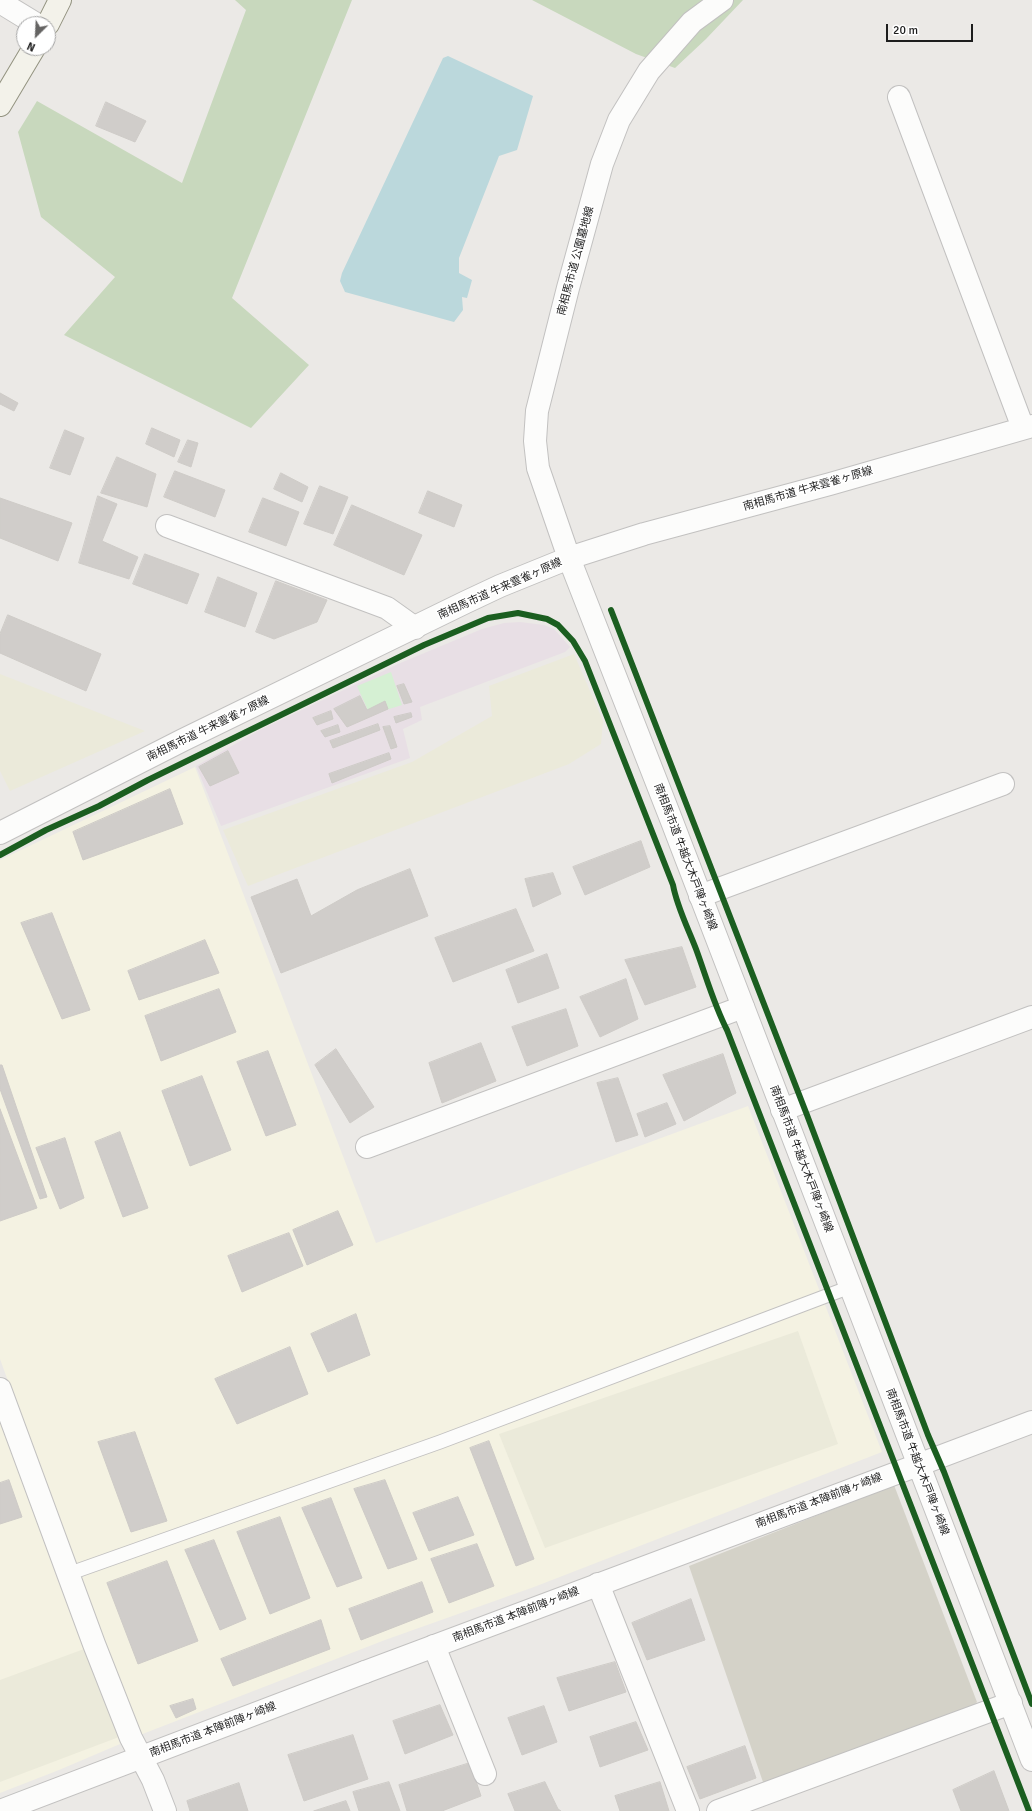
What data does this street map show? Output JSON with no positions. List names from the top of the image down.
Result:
{
  "streets": {
    "street": [
      "南相馬市道 公園墓地線",
      "南相馬市道 牛来雲雀ヶ原線",
      "南相馬市道 牛越大木戸陣ヶ崎線",
      "南相馬市道 本陣前陣ヶ崎線"
    ]
  },
  "crossings": [
    ["南相馬市道 公園墓地線", "南相馬市道 牛来雲雀ヶ原線"],
    ["南相馬市道 公園墓地線", "南相馬市道 牛越大木戸陣ヶ崎線"],
    ["南相馬市道 牛来雲雀ヶ原線", "南相馬市道 牛越大木戸陣ヶ崎線"],
    ["南相馬市道 牛越大木戸陣ヶ崎線", "南相馬市道 本陣前陣ヶ崎線"]
  ],
  "scale_bar": "20 m",
  "north": "bottom left"
}
